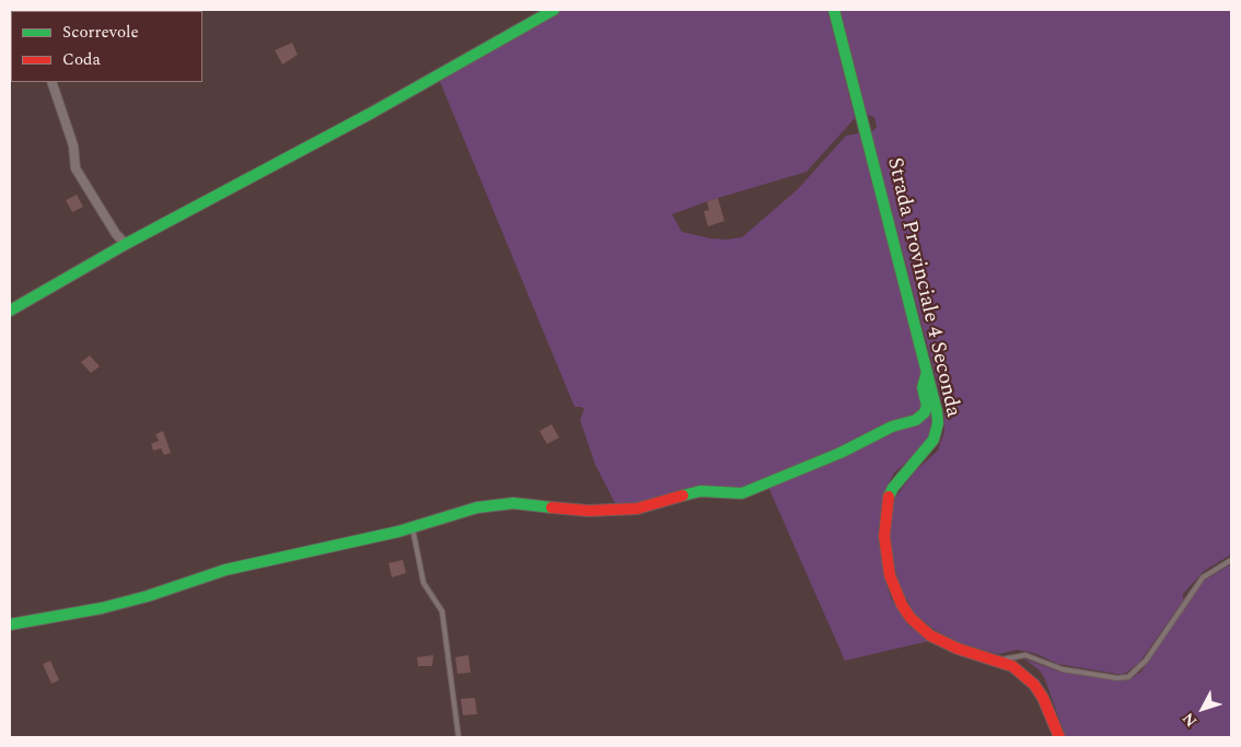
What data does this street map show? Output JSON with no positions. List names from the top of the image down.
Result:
{
  "streets": {
    "street": ["Strada Provinciale 4 Seconda"]
  },
  "legend": ["Scorrevole", "Coda"],
  "north": "bottom left"
}
